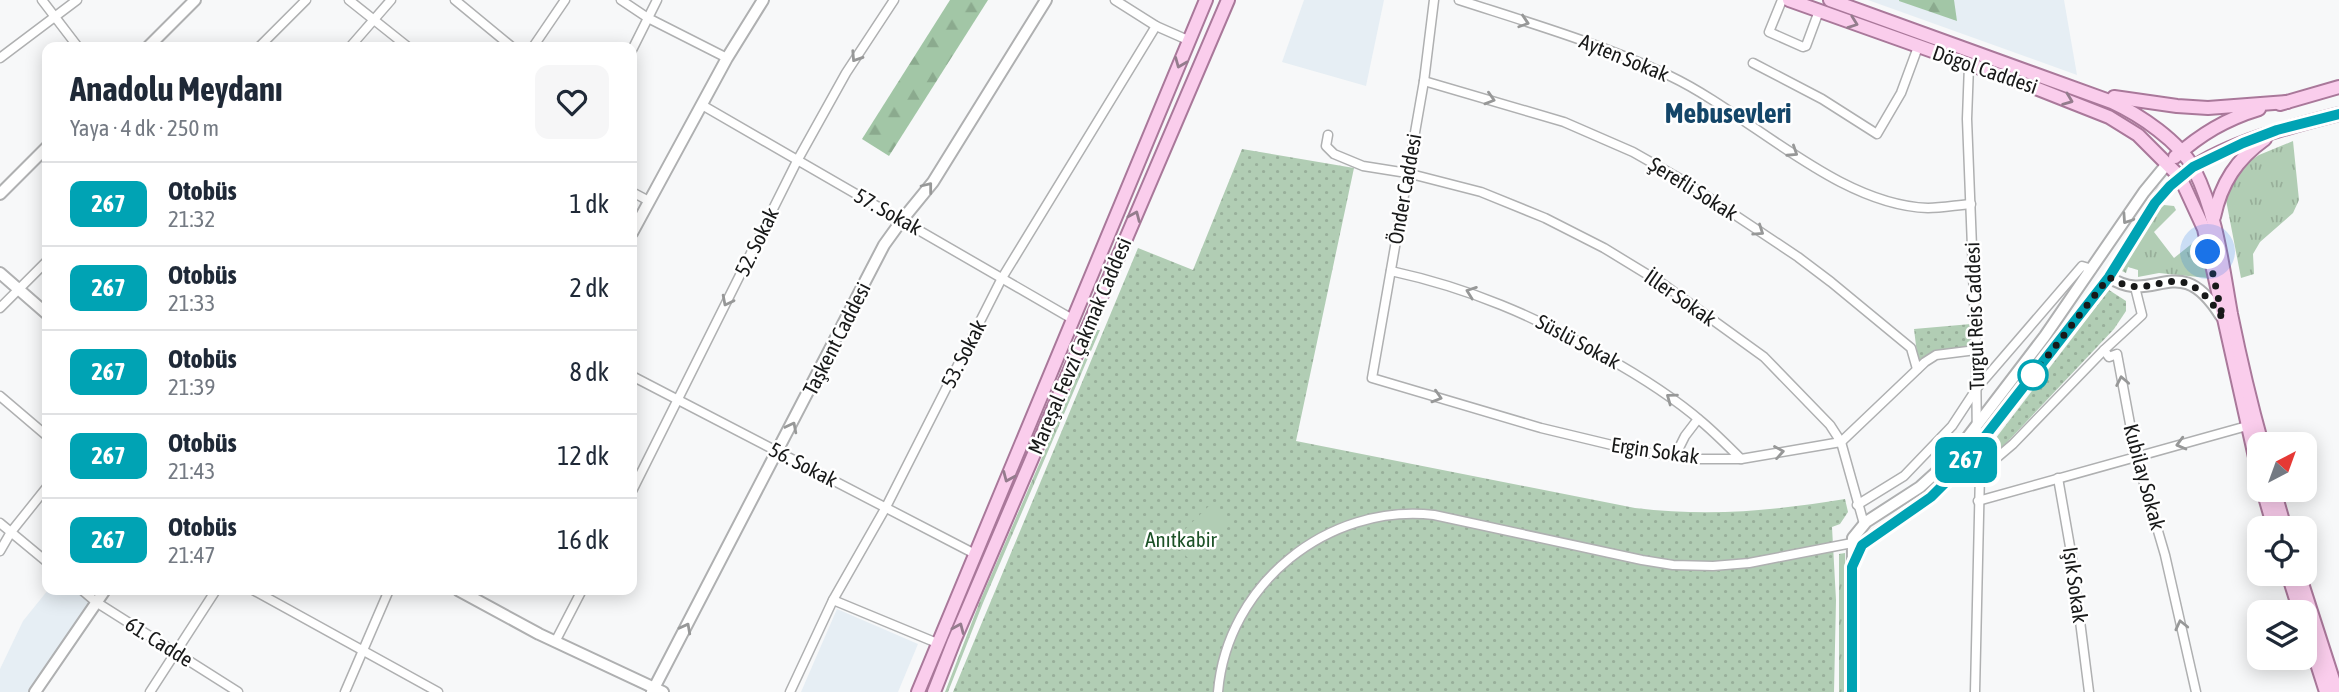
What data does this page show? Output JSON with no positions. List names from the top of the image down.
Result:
{
  "streets": {
    "main road": ["Dögol Caddesi", "Taşkent Caddesi", "Mareşal Fevzi Çakmak Caddesi"],
    "street": [
      "Ayten Sokak",
      "Önder Caddesi",
      "Şerefli Sokak",
      "57. Sokak",
      "52. Sokak",
      "İller Sokak",
      "Turgut Reis Caddesi",
      "Süslü Sokak",
      "53. Sokak",
      "Ergin Sokak",
      "56. Sokak",
      "Kubilay Sokak",
      "Işık Sokak",
      "61. Cadde"
    ]
  },
  "crossings": [
    ["Ayten Sokak", "Turgut Reis Caddesi"],
    ["Dögol Caddesi", "Turgut Reis Caddesi"],
    ["Önder Caddesi", "Şerefli Sokak"],
    ["Önder Caddesi", "İller Sokak"],
    ["Önder Caddesi", "Süslü Sokak"],
    ["Önder Caddesi", "Ergin Sokak"],
    ["57. Sokak", "52. Sokak"],
    ["57. Sokak", "Taşkent Caddesi"],
    ["57. Sokak", "Mareşal Fevzi Çakmak Caddesi"],
    ["57. Sokak", "53. Sokak"],
    ["52. Sokak", "56. Sokak"],
    ["İller Sokak", "Ergin Sokak"],
    ["Taşkent Caddesi", "56. Sokak"],
    ["Süslü Sokak", "Ergin Sokak"],
    ["Mareşal Fevzi Çakmak Caddesi", "56. Sokak"],
    ["53. Sokak", "56. Sokak"]
  ],
  "one_way": [
    "Ayten Sokak",
    "Şerefli Sokak",
    "52. Sokak",
    "Taşkent Caddesi",
    "Süslü Sokak",
    "Ergin Sokak",
    "Kubilay Sokak"
  ],
  "districts": ["Mebusevleri"],
  "parks": ["Anıtkabir"],
  "lines": ["bus line 267"],
  "north": "top right",
  "page": {
    "on_map": "267",
    "heading": ["Anadolu Meydanı", "Yaya · 4 dk · 250 m"],
    "list": [
      {
        "mark": "267",
        "name": "Otobüs",
        "note": "21:32",
        "value": "1 dk"
      },
      {
        "mark": "267",
        "name": "Otobüs",
        "note": "21:33",
        "value": "2 dk"
      },
      {
        "mark": "267",
        "name": "Otobüs",
        "note": "21:39",
        "value": "8 dk"
      },
      {
        "mark": "267",
        "name": "Otobüs",
        "note": "21:43",
        "value": "12 dk"
      },
      {
        "mark": "267",
        "name": "Otobüs",
        "note": "21:47",
        "value": "16 dk"
      }
    ]
  }
}
